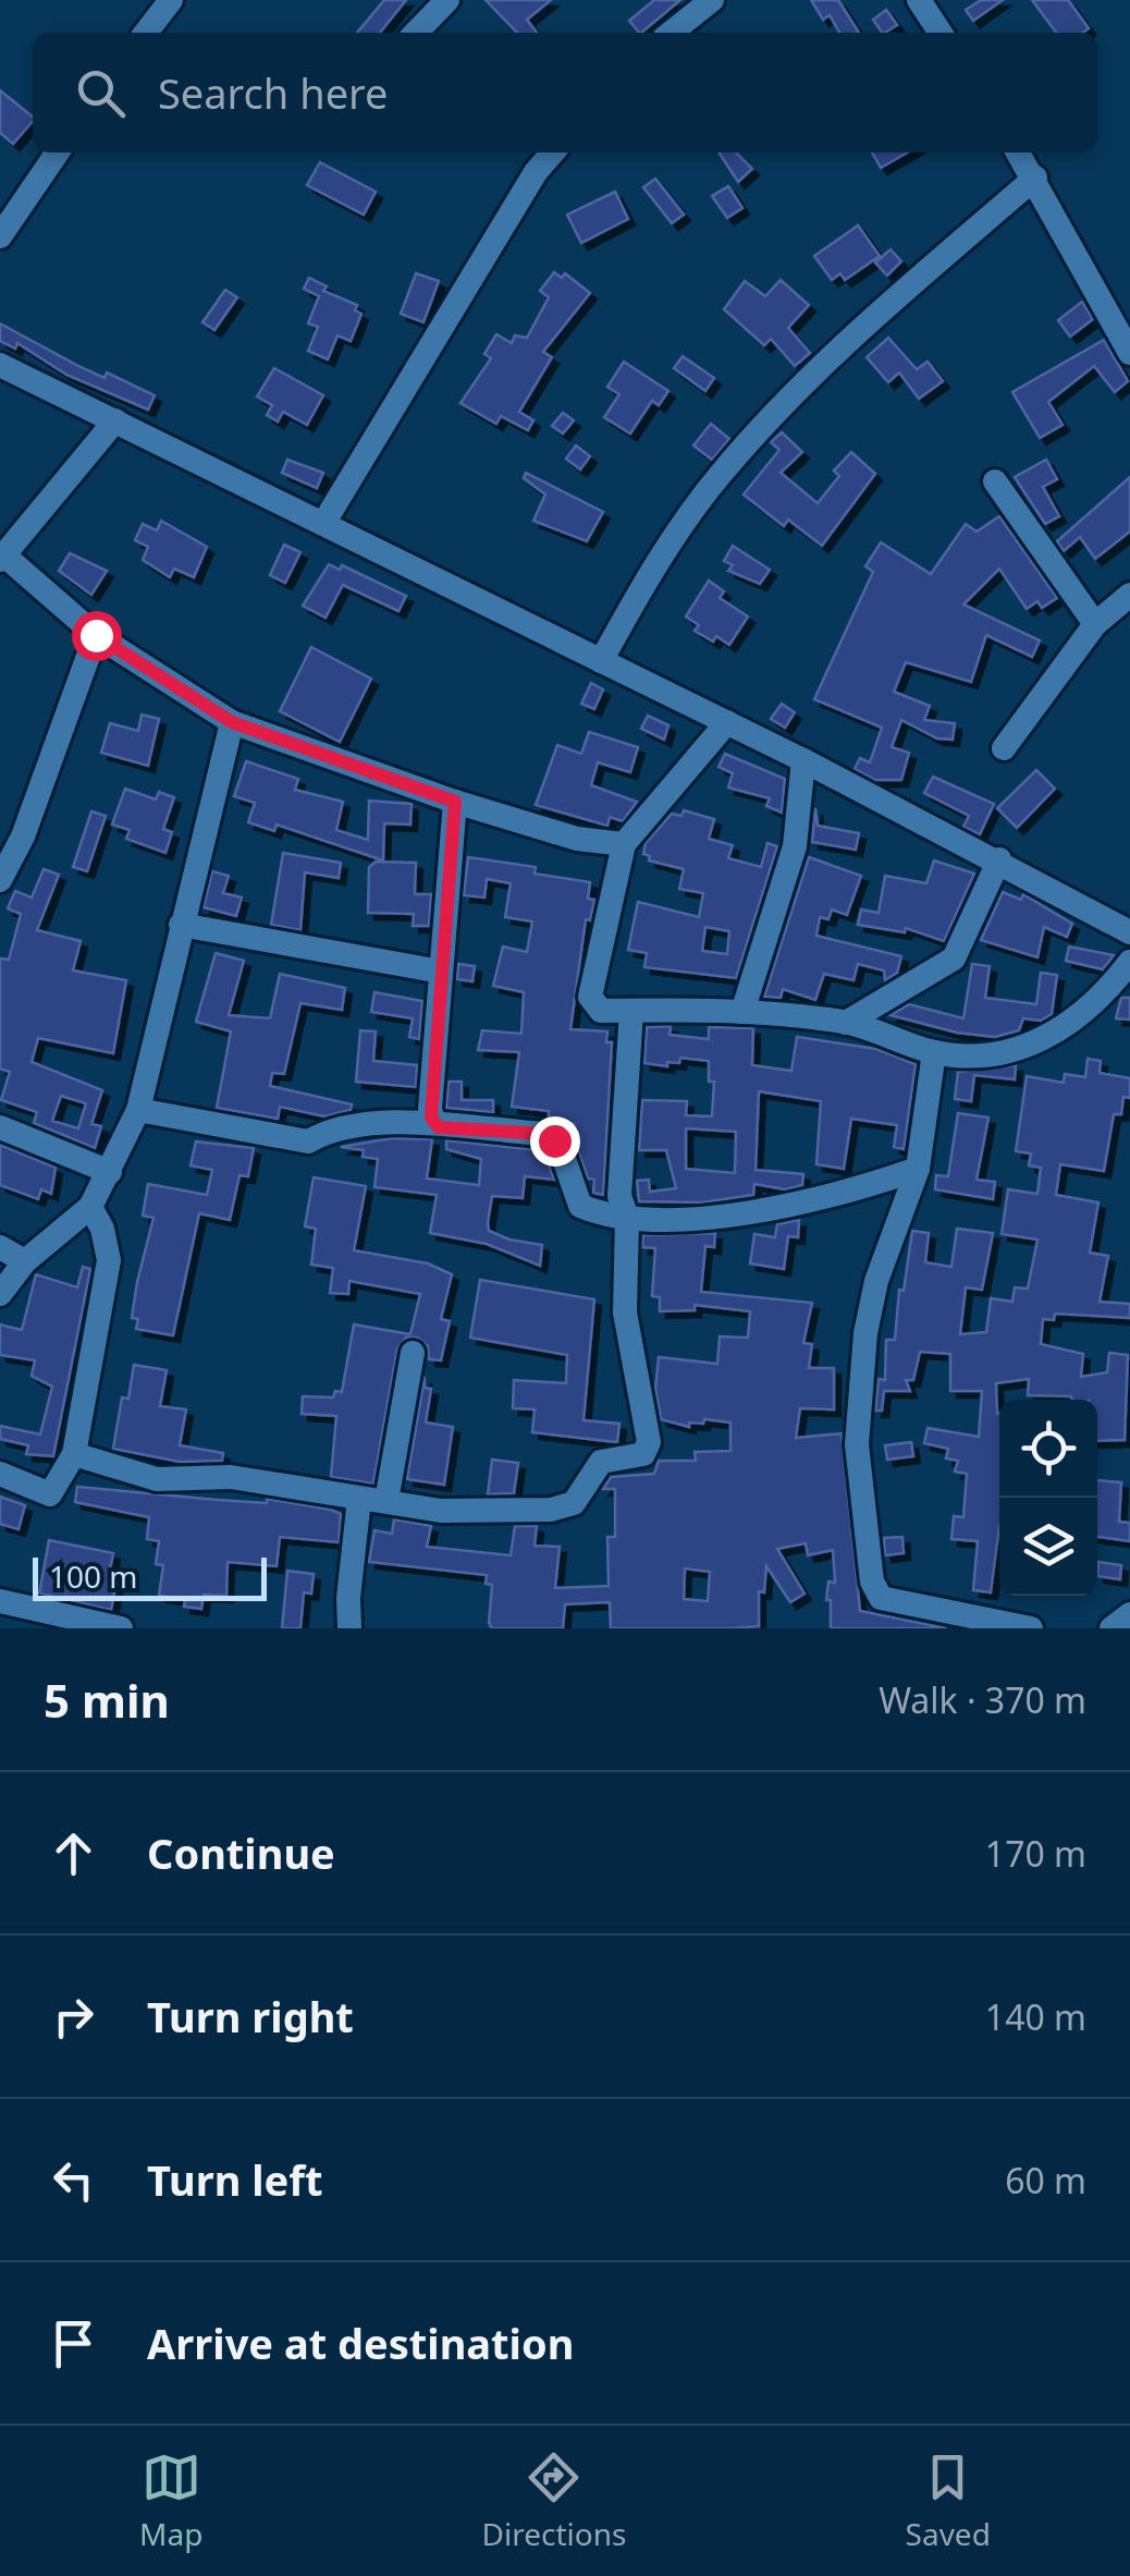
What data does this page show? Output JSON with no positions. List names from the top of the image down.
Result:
{
  "scale_bar": "100 m",
  "page": {
    "search": "Search here",
    "scale": "100 m",
    "heading": ["5 min", "Walk · 370 m"],
    "list": [
      ["Continue", "170 m"],
      ["Turn right", "140 m"],
      ["Turn left", "60 m"],
      "Arrive at destination"
    ],
    "nav": ["Map", "Directions", "Saved"]
  }
}
